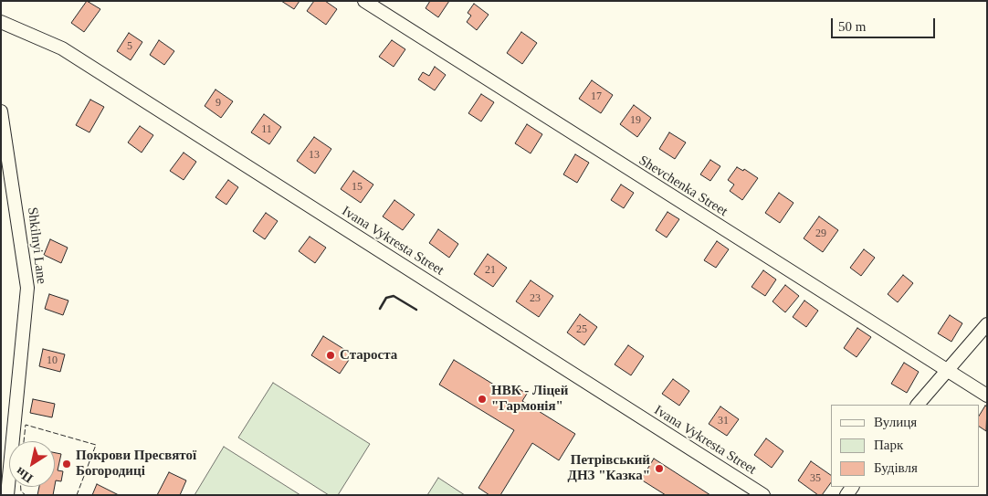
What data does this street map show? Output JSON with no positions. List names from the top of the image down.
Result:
{
  "streets": {
    "street": ["Shevchenka Street", "Ivana Vykresta Street", "Shkilnyi Lane"]
  },
  "places": [
    "Староста",
    "НВК - Ліцей \"Гармонія\"",
    "Покрови Пресвятої Богородиці",
    "Петрівський ДНЗ \"Казка\""
  ],
  "house_numbers": [
    "5",
    "17",
    "9",
    "19",
    "11",
    "13",
    "15",
    "29",
    "21",
    "23",
    "25",
    "10",
    "31",
    "35"
  ],
  "legend": ["Вулиця", "Парк", "Будівля"],
  "scale_bar": "50 m",
  "north": "bottom left"
}
